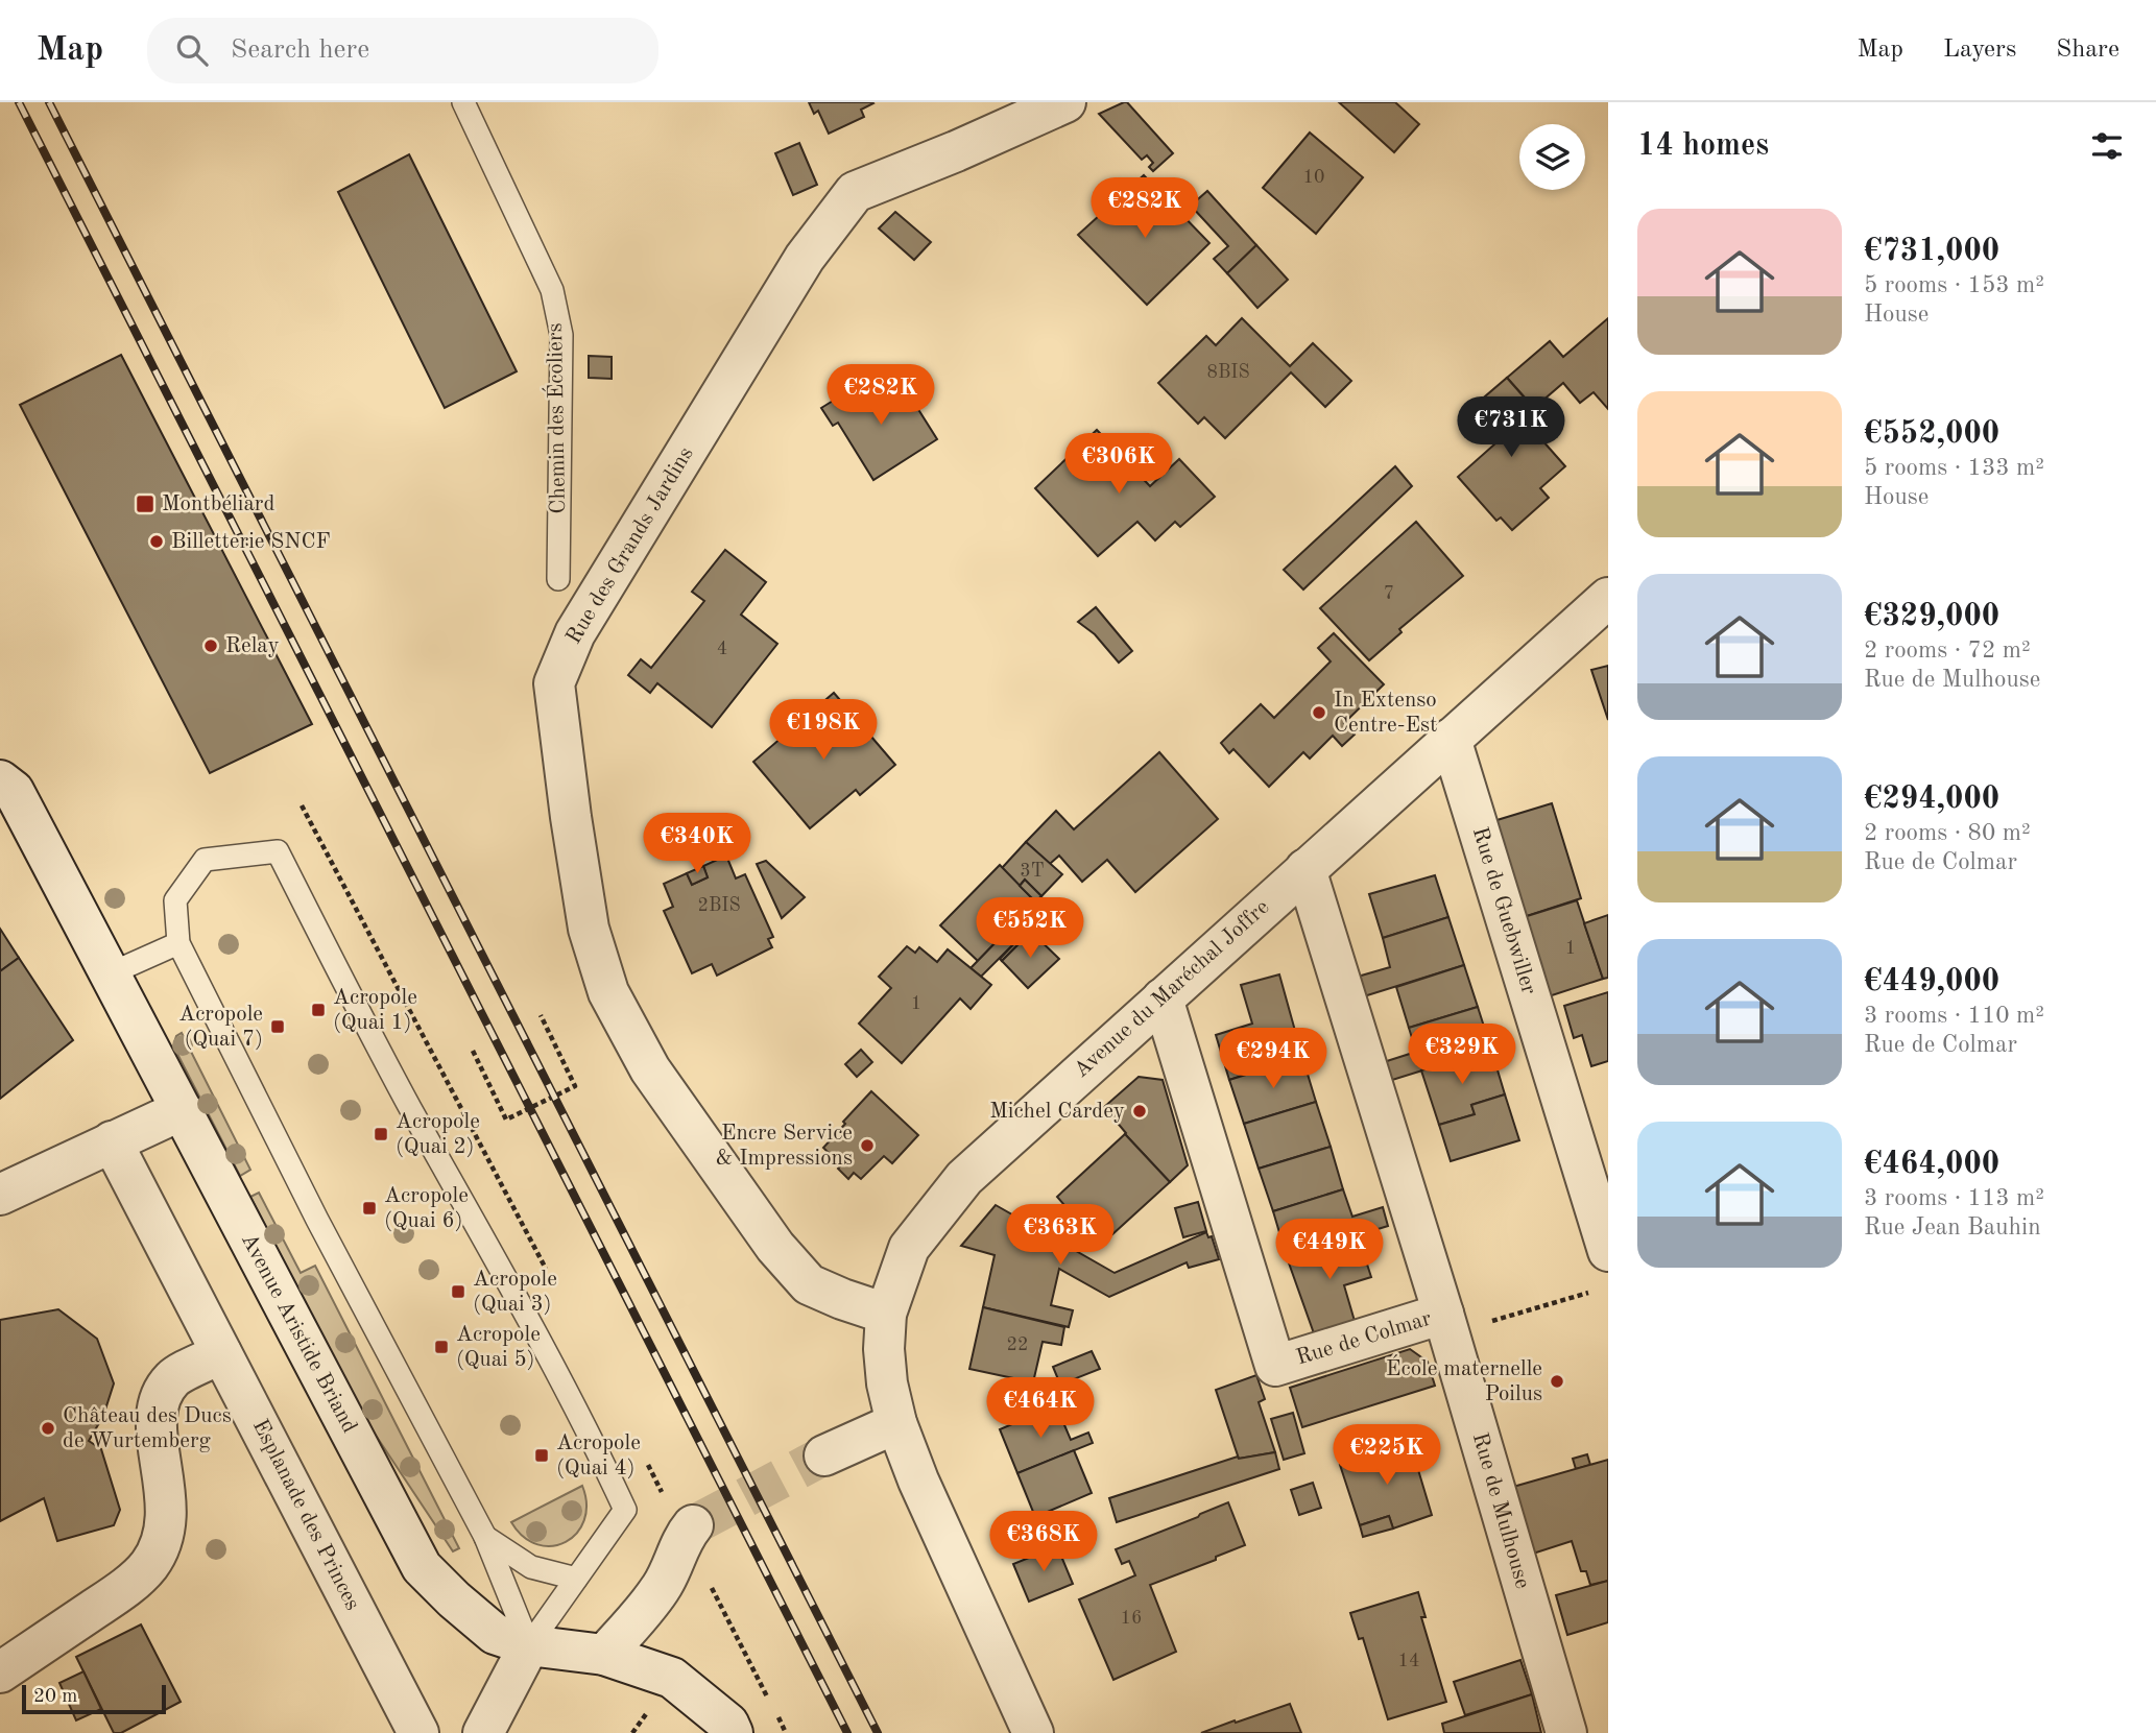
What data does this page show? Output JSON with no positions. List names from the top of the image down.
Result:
{
  "streets": {
    "street": [
      "Rue des Grands Jardins",
      "Rue de Guebwiller",
      "Avenue du Maréchal Joffre",
      "Avenue Aristide Briand",
      "Rue de Colmar",
      "Rue de Mulhouse",
      "Esplanade des Princes"
    ],
    "lane": ["Chemin des Écoliers"]
  },
  "crossings": [
    ["Rue des Grands Jardins", "Avenue du Maréchal Joffre"],
    ["Rue de Guebwiller", "Avenue du Maréchal Joffre"],
    ["Avenue du Maréchal Joffre", "Rue de Colmar"],
    ["Avenue du Maréchal Joffre", "Rue de Mulhouse"],
    ["Rue de Colmar", "Rue de Mulhouse"]
  ],
  "places": {
    "transit": [
      "Montbéliard",
      "Acropole (Quai 1)",
      "Acropole (Quai 7)",
      "Acropole (Quai 2)",
      "Acropole (Quai 6)",
      "Acropole (Quai 3)",
      "Acropole (Quai 5)",
      "Acropole (Quai 4)"
    ],
    "other": [
      "Billetterie SNCF",
      "Relay",
      "In Extenso Centre-Est",
      "Michel Cardey",
      "Encre Service & Impressions",
      "École maternelle Poilus",
      "Château des Ducs de Wurtemberg"
    ]
  },
  "house_numbers": [
    "10",
    "8BIS",
    "7",
    "4",
    "3T",
    "2BIS",
    "1",
    "1",
    "22",
    "16",
    "14"
  ],
  "scale_bar": "20 m",
  "page": {
    "header": "Map",
    "search": "Search here",
    "nav": ["Map", "Layers", "Share"],
    "heading": "14 homes",
    "price": [
      "€282K",
      "€282K",
      "€731K",
      "€306K",
      "€198K",
      "€340K",
      "€552K",
      "€329K",
      "€294K",
      "€363K",
      "€449K",
      "€464K",
      "€225K",
      "€368K"
    ],
    "list": [
      {
        "name": "€731,000",
        "note": "5 rooms · 153 m² · House"
      },
      {
        "name": "€552,000",
        "note": "5 rooms · 133 m² · House"
      },
      {
        "name": "€329,000",
        "note": "2 rooms · 72 m² · Rue de Mulhouse"
      },
      {
        "name": "€294,000",
        "note": "2 rooms · 80 m² · Rue de Colmar"
      },
      {
        "name": "€449,000",
        "note": "3 rooms · 110 m² · Rue de Colmar"
      },
      {
        "name": "€464,000",
        "note": "3 rooms · 113 m² · Rue Jean Bauhin"
      }
    ],
    "scale": "20 m"
  }
}
